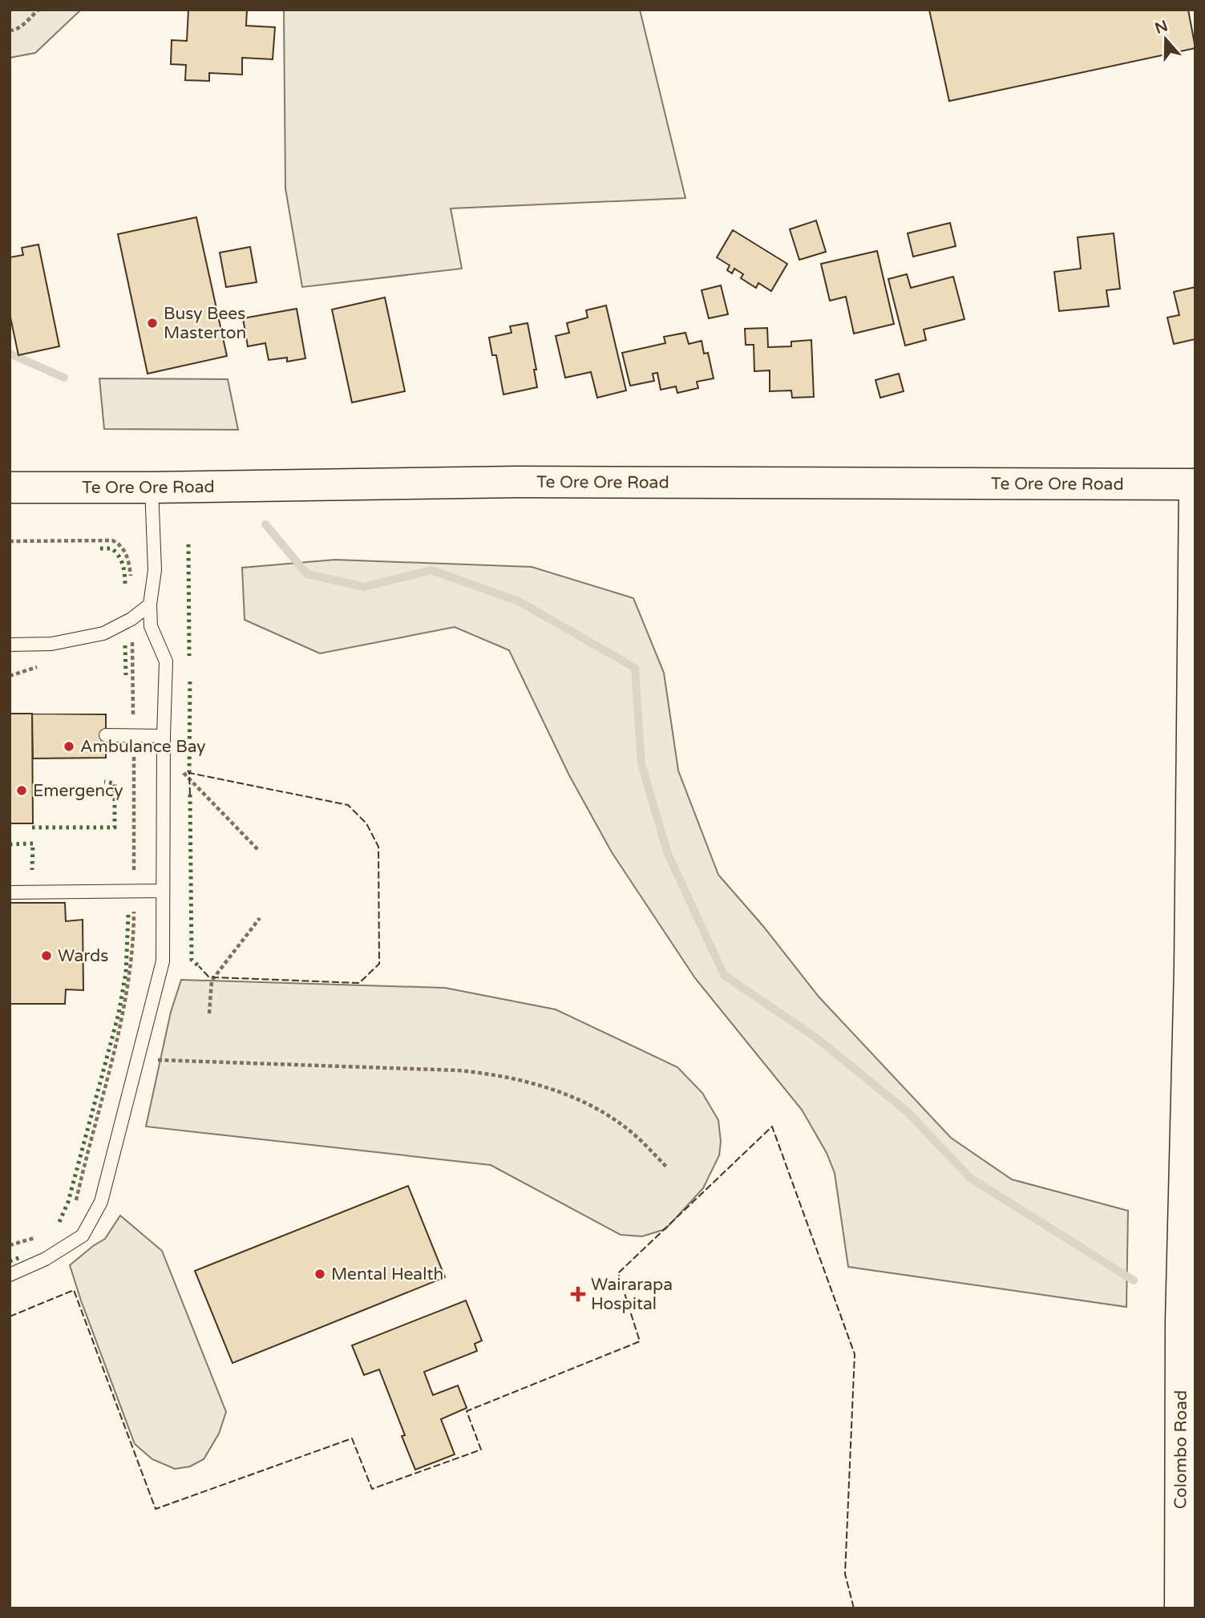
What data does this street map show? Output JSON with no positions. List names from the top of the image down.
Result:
{
  "streets": {
    "main road": ["Te Ore Ore Road", "Colombo Road"]
  },
  "crossings": [
    ["Te Ore Ore Road", "Colombo Road"]
  ],
  "places": {
    "other": [
      "Busy Bees Masterton",
      "Ambulance Bay",
      "Emergency",
      "Wards",
      "Mental Health"
    ],
    "health": ["Wairarapa Hospital"]
  },
  "north": "top"
}
